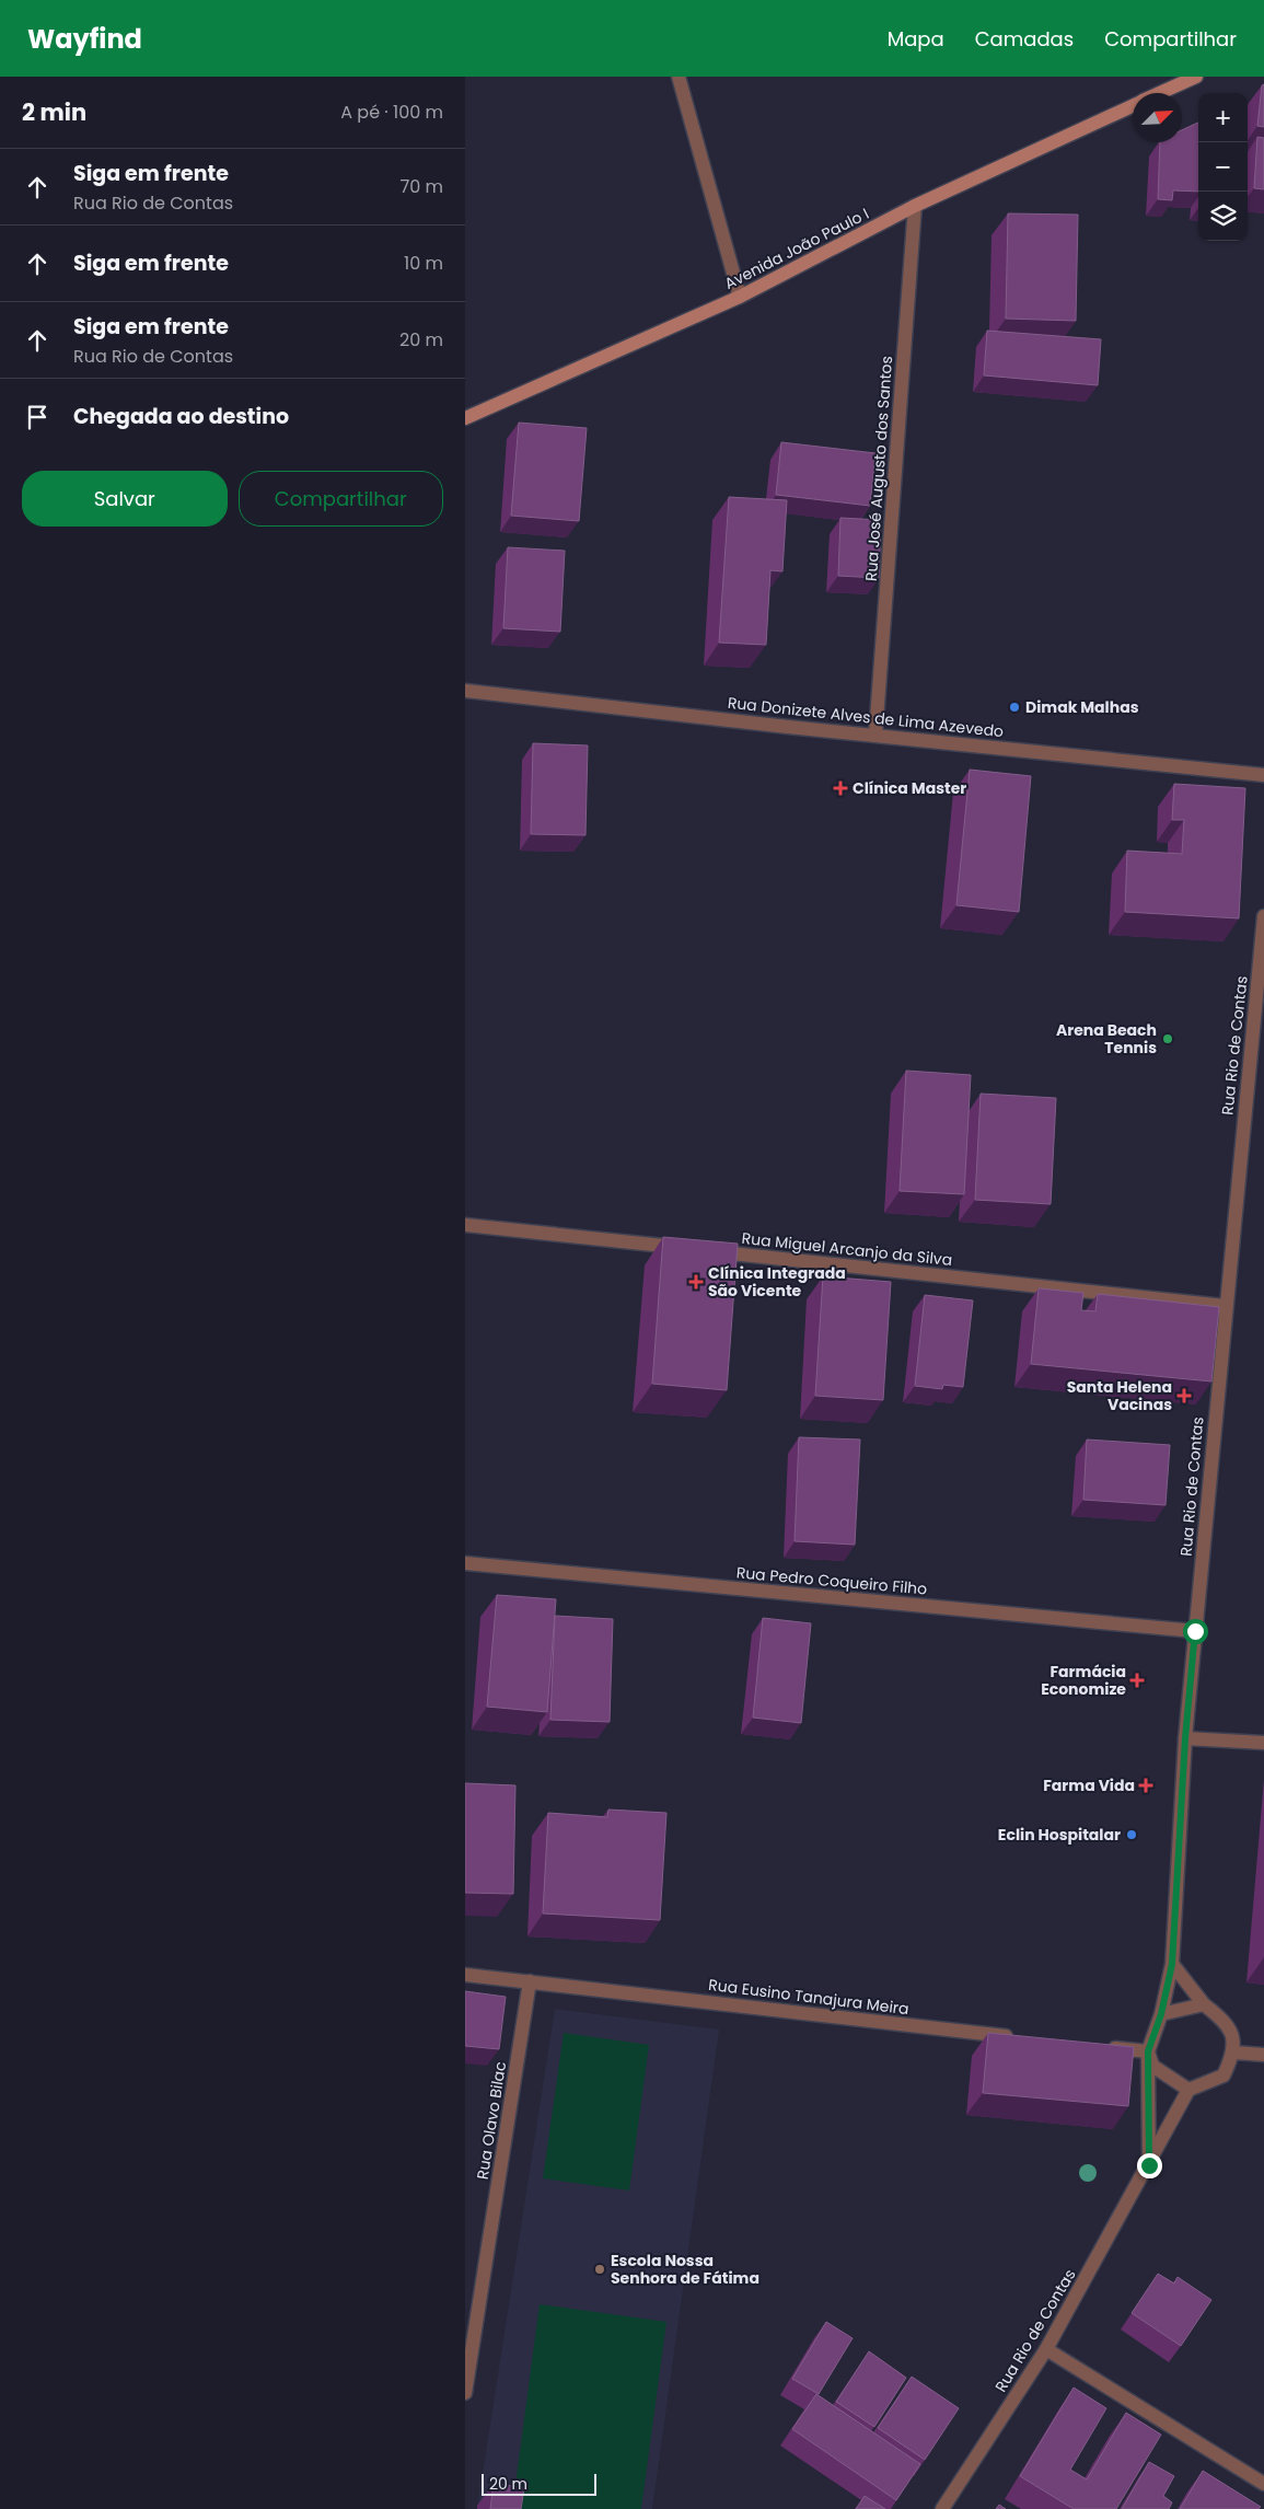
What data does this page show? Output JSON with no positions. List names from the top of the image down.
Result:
{
  "streets": {
    "main road": ["Avenida João Paulo I"],
    "street": [
      "Rua José Augusto dos Santos",
      "Rua Donizete Alves de Lima Azevedo",
      "Rua Rio de Contas",
      "Rua Miguel Arcanjo da Silva",
      "Rua Pedro Coqueiro Filho",
      "Rua Eusino Tanajura Meira",
      "Rua Olavo Bilac"
    ]
  },
  "crossings": [
    ["Avenida João Paulo I", "Rua José Augusto dos Santos"],
    ["Rua José Augusto dos Santos", "Rua Donizete Alves de Lima Azevedo"],
    ["Rua Rio de Contas", "Rua Miguel Arcanjo da Silva"],
    ["Rua Rio de Contas", "Rua Pedro Coqueiro Filho"],
    ["Rua Eusino Tanajura Meira", "Rua Olavo Bilac"]
  ],
  "places": {
    "other": [
      "Dimak Malhas",
      "Arena Beach Tennis",
      "Eclin Hospitalar",
      "Escola Nossa Senhora de Fátima"
    ],
    "health": [
      "Clínica Master",
      "Clínica Integrada São Vicente",
      "Santa Helena Vacinas",
      "Farmácia Economize",
      "Farma Vida"
    ]
  },
  "scale_bar": "20 m",
  "north": "top right",
  "page": {
    "header": "Wayfind",
    "nav": ["Mapa", "Camadas", "Compartilhar"],
    "heading": ["2 min", "A pé · 100 m"],
    "map_buttons": ["+", "−"],
    "list": [
      ["Siga em frente", "Rua Rio de Contas", "70 m"],
      ["Siga em frente", "10 m"],
      ["Siga em frente", "Rua Rio de Contas", "20 m"],
      "Chegada ao destino"
    ],
    "buttons": ["Salvar", "Compartilhar"],
    "scale": "20 m"
  }
}
